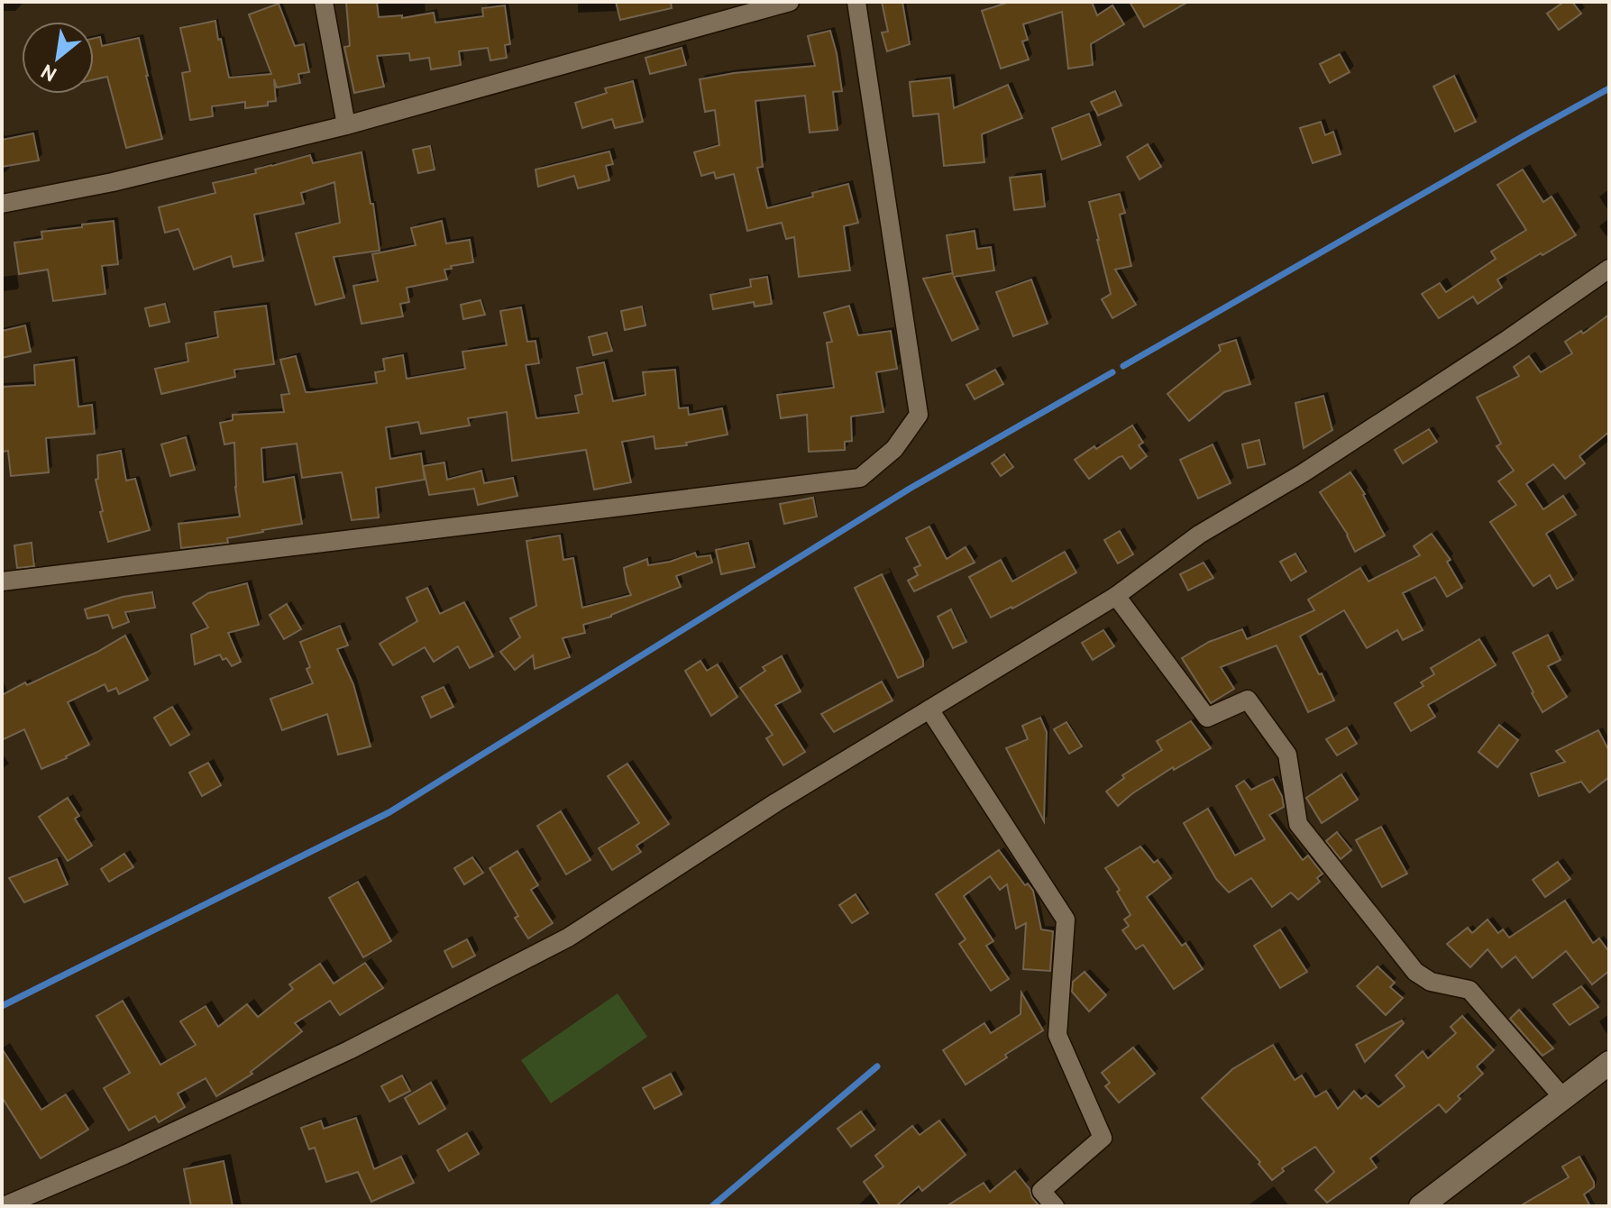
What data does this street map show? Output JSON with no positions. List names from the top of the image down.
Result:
{
  "north": "bottom left"
}
